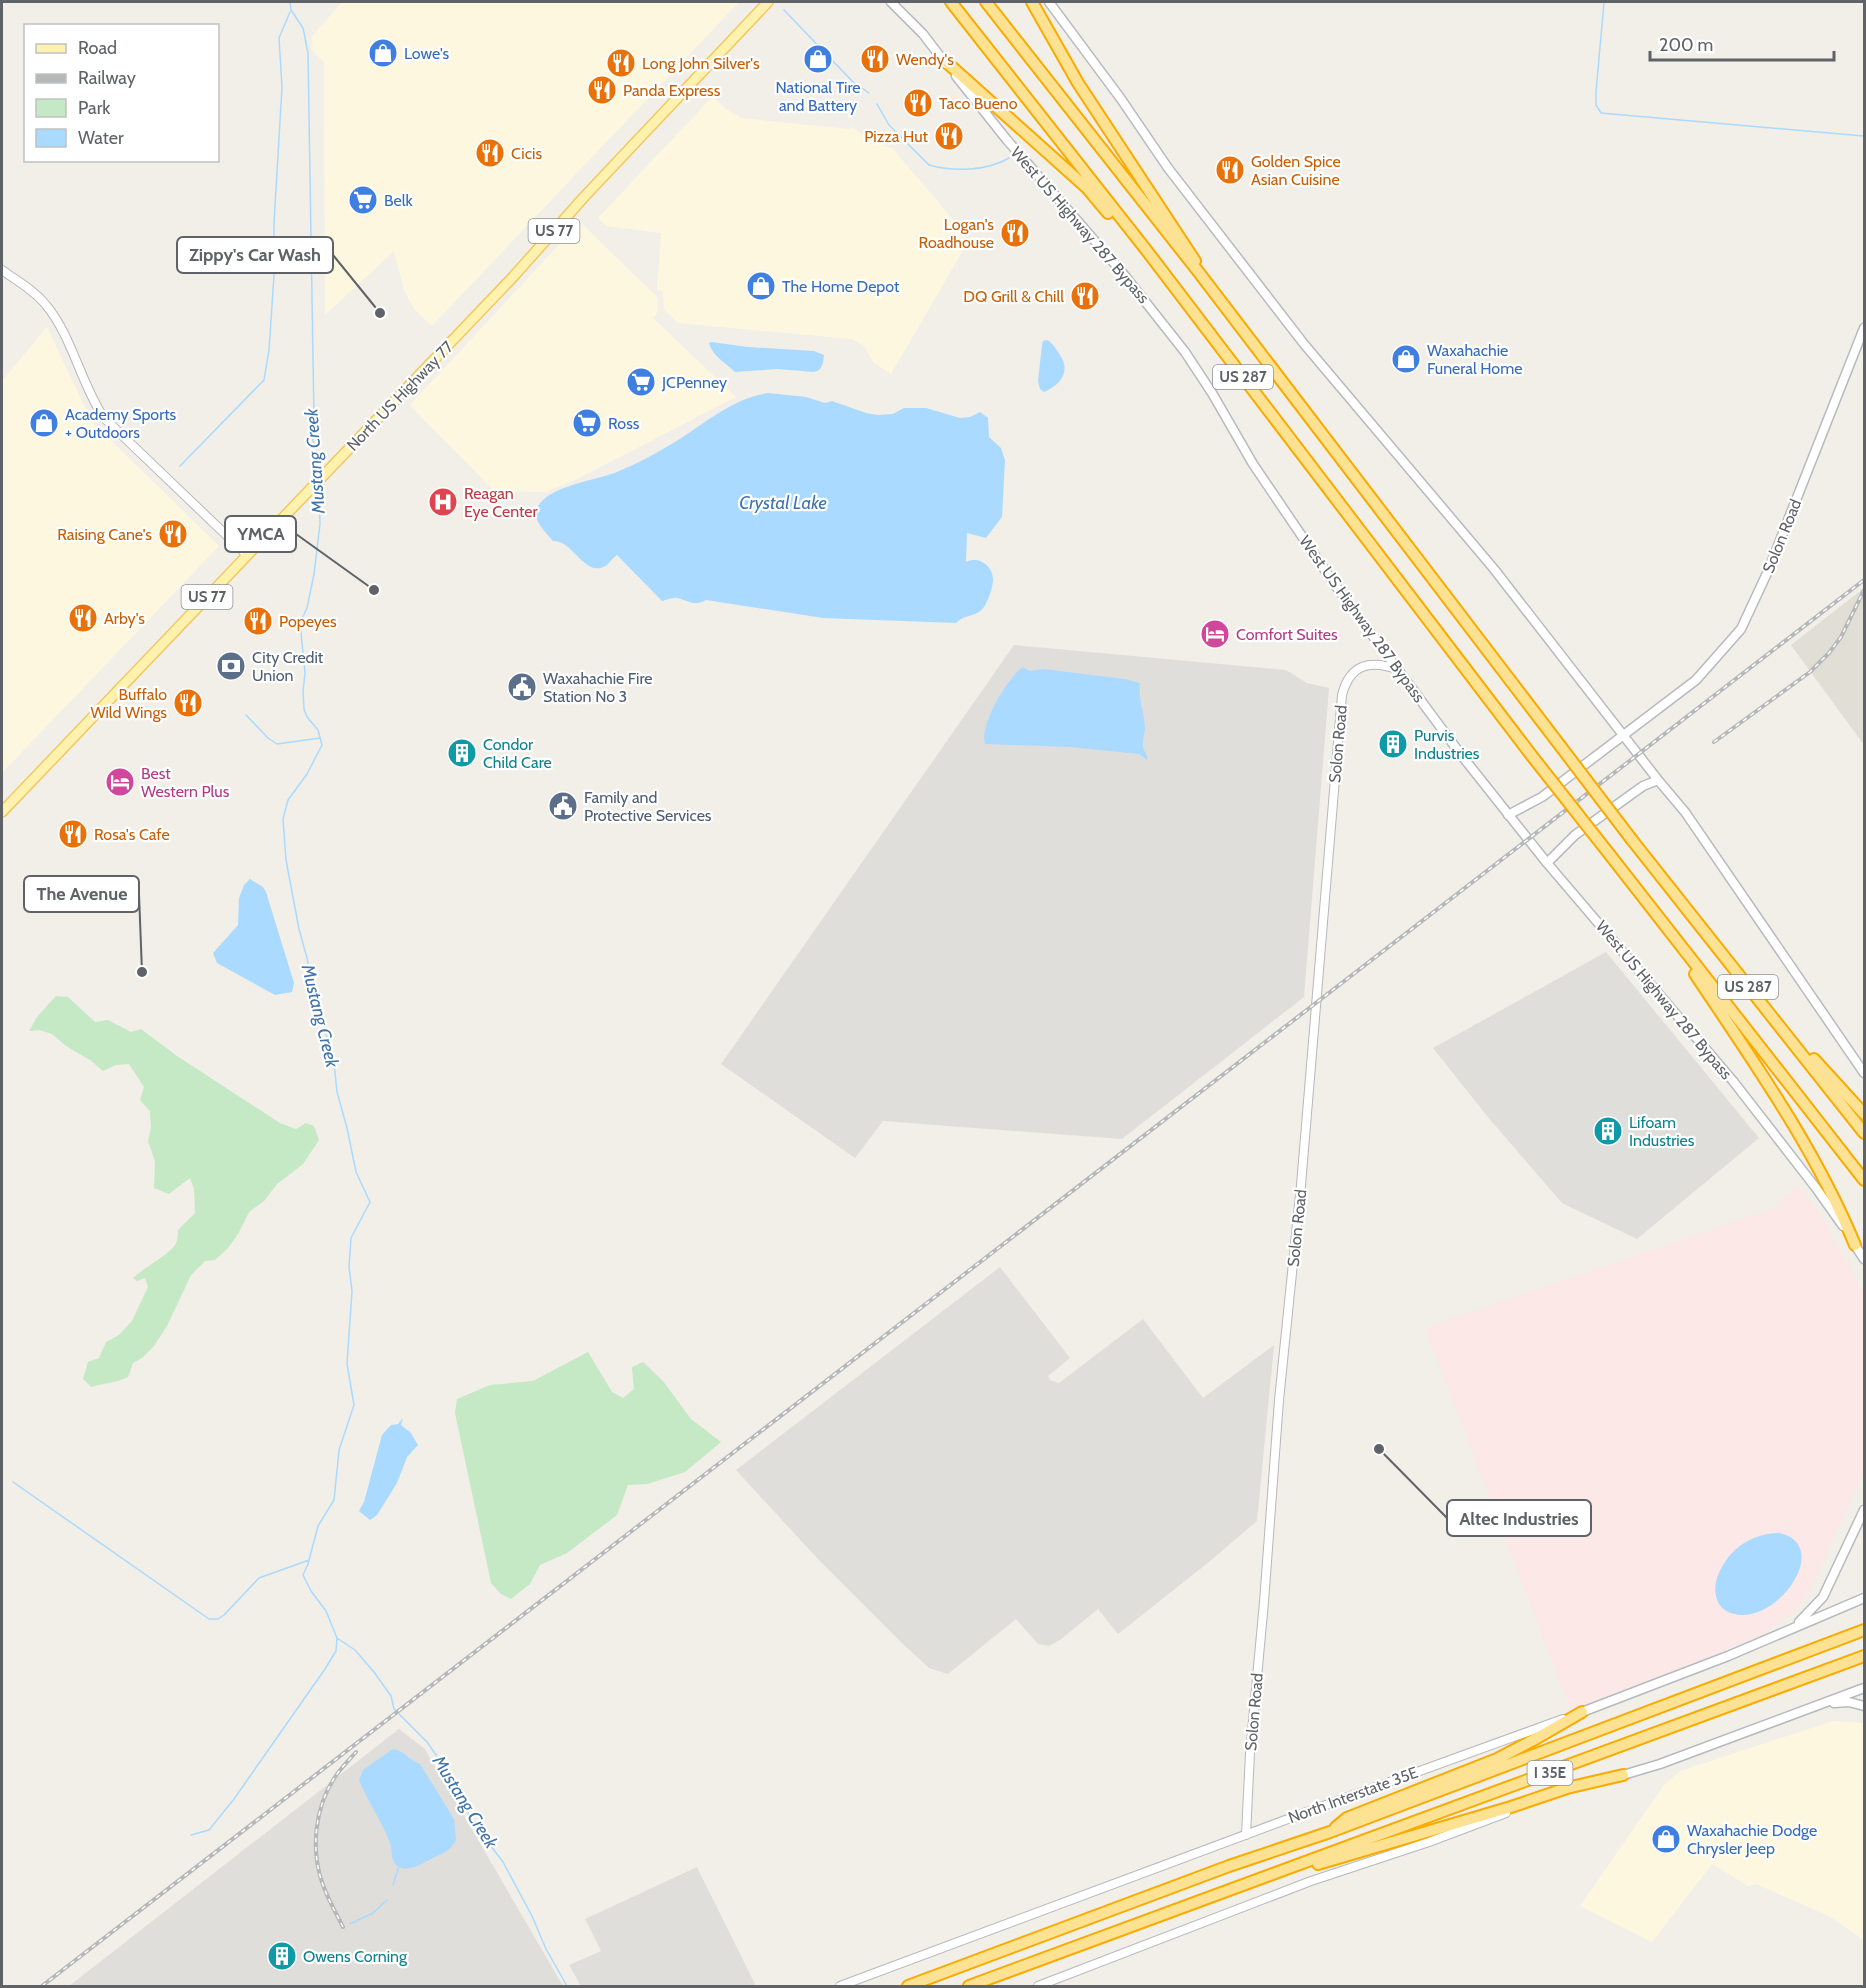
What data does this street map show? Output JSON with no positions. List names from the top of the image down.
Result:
{
  "streets": {
    "highway": ["US 287", "I 35E"],
    "main road": [
      "West US Highway 287 Bypass",
      "US 77",
      "North US Highway 77",
      "Solon Road",
      "North Interstate 35E"
    ]
  },
  "crossings": [
    ["West US Highway 287 Bypass", "Solon Road"],
    ["Solon Road", "North Interstate 35E"]
  ],
  "water": ["Mustang Creek", "Crystal Lake"],
  "places": {
    "shop": [
      "Lowe's",
      "National Tire and Battery",
      "The Home Depot",
      "Waxahachie Funeral Home",
      "Academy Sports + Outdoors",
      "Waxahachie Dodge Chrysler Jeep"
    ],
    "restaurant": [
      "Wendy's",
      "Long John Silver's",
      "Panda Express",
      "Taco Bueno",
      "Pizza Hut",
      "Cicis",
      "Golden Spice Asian Cuisine",
      "Logan's Roadhouse",
      "DQ Grill & Chill",
      "Raising Cane's",
      "Arby's",
      "Popeyes",
      "Buffalo Wild Wings",
      "Rosa's Cafe"
    ],
    "supermarket": ["Belk", "JCPenney", "Ross"],
    "other": [
      "Zippy's Car Wash",
      "YMCA",
      "The Avenue",
      "Altec Industries"
    ],
    "hospital": ["Reagan Eye Center"],
    "hotel": ["Comfort Suites", "Best Western Plus"],
    "bank": ["City Credit Union"],
    "public building": ["Waxahachie Fire Station No 3", "Family and Protective Services"],
    "building": [
      "Purvis Industries",
      "Condor Child Care",
      "Lifoam Industries",
      "Owens Corning"
    ]
  },
  "legend": [
    "Road",
    "Railway",
    "Park",
    "Water"
  ],
  "scale_bar": "200 m"
}
